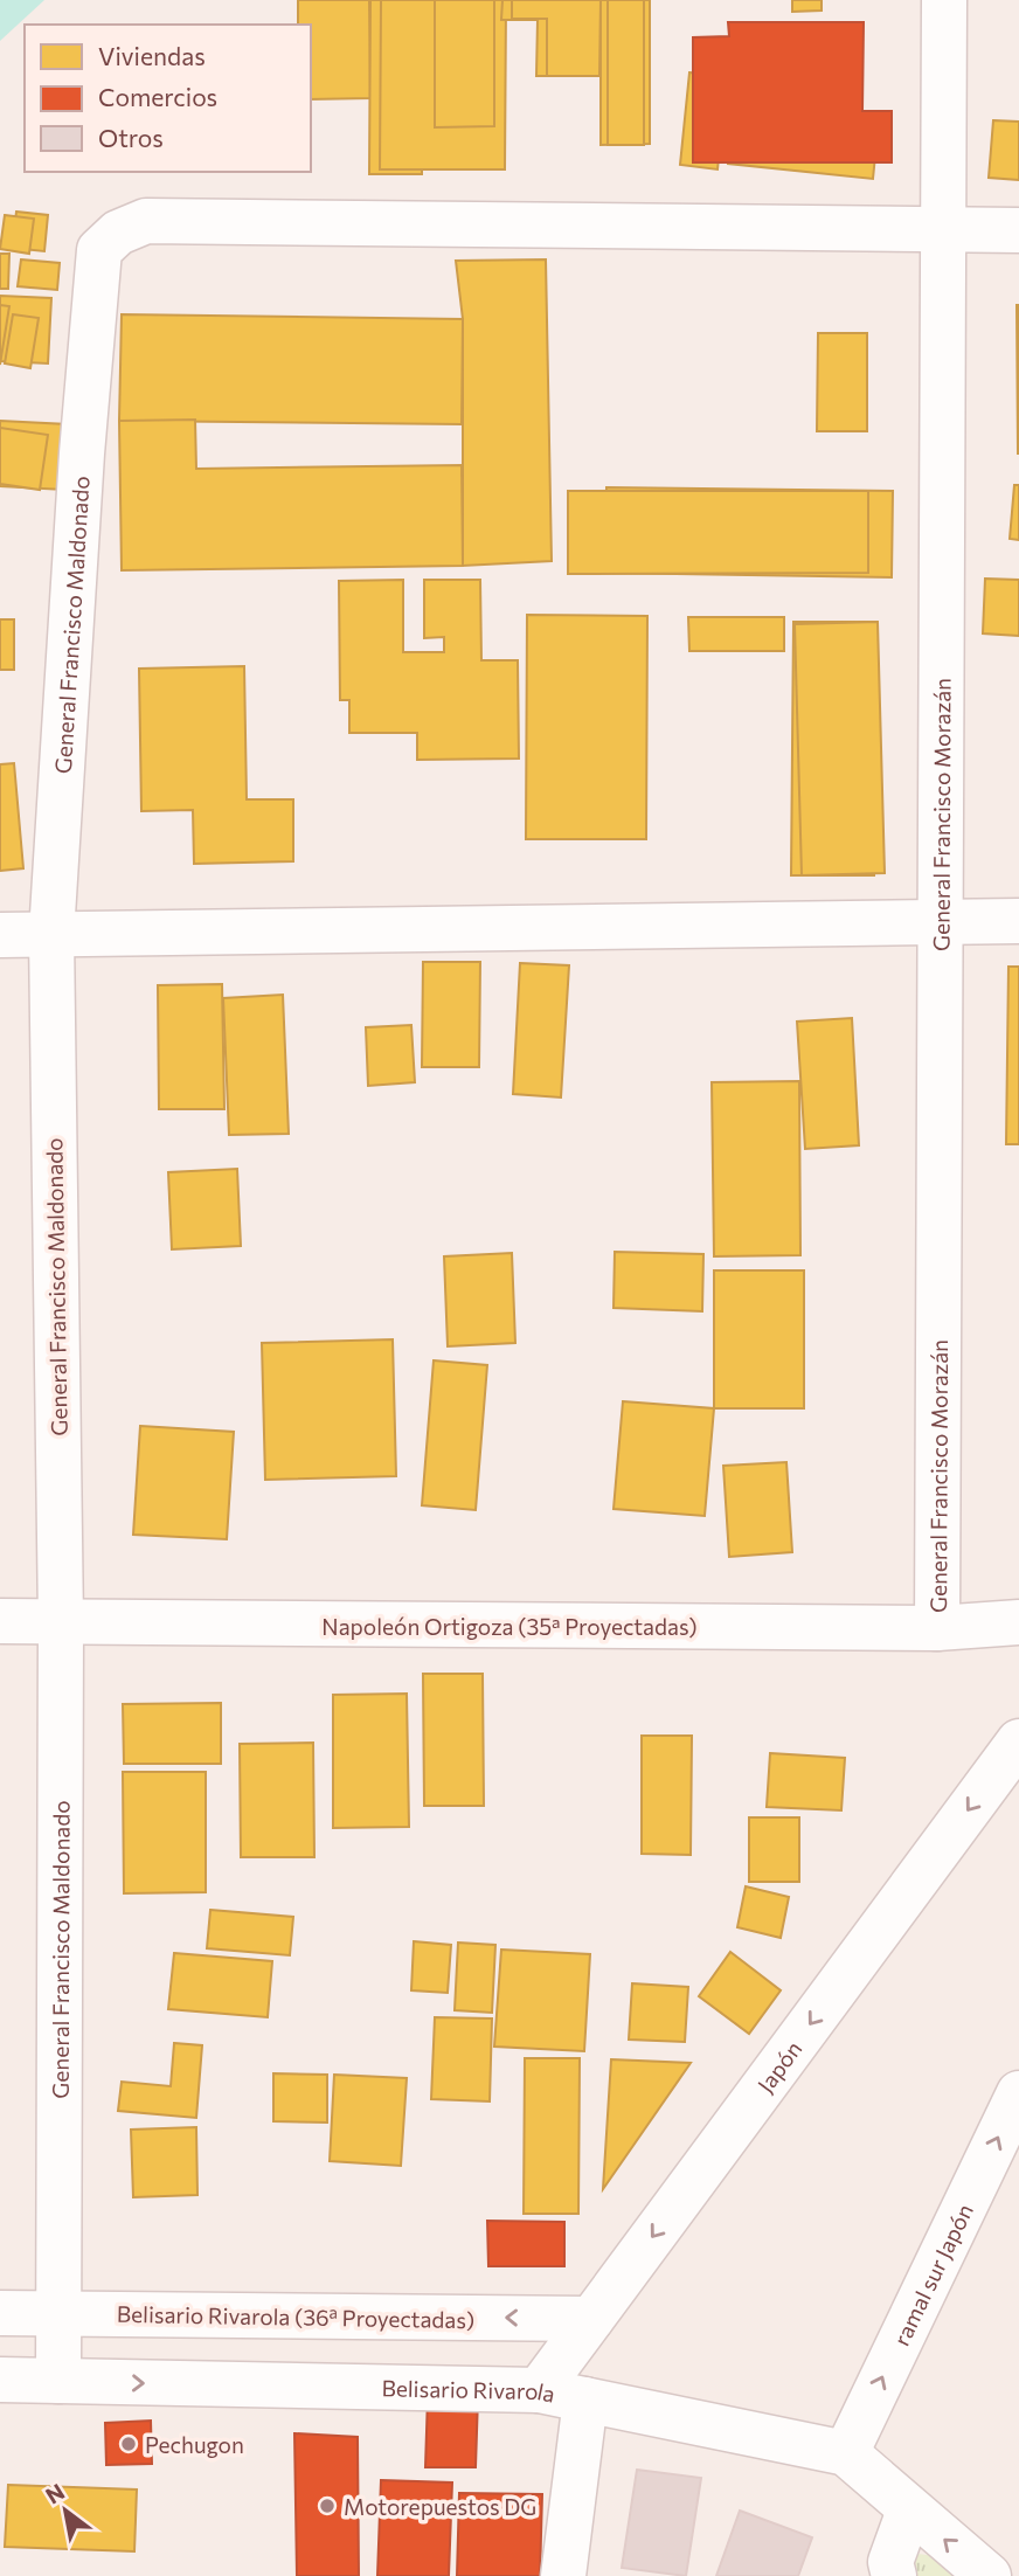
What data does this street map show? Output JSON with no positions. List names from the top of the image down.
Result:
{
  "streets": {
    "street": [
      "General Francisco Maldonado",
      "General Francisco Morazán",
      "Napoleón Ortigoza (35ª Proyectadas)",
      "Japón",
      "ramal sur Japón",
      "Belisario Rivarola (36ª Proyectadas)",
      "Belisario Rivarola"
    ]
  },
  "crossings": [
    ["General Francisco Maldonado", "General Francisco Morazán"],
    ["General Francisco Maldonado", "Napoleón Ortigoza (35ª Proyectadas)"],
    ["General Francisco Maldonado", "Belisario Rivarola (36ª Proyectadas)"],
    ["General Francisco Maldonado", "Belisario Rivarola"],
    ["General Francisco Morazán", "Napoleón Ortigoza (35ª Proyectadas)"],
    ["Japón", "Belisario Rivarola (36ª Proyectadas)"],
    ["Japón", "Belisario Rivarola"],
    ["ramal sur Japón", "Belisario Rivarola"]
  ],
  "one_way": [
    "Japón",
    "ramal sur Japón",
    "Belisario Rivarola (36ª Proyectadas)",
    "Belisario Rivarola"
  ],
  "places": ["Pechugon", "Motorepuestos DG"],
  "legend": ["Viviendas", "Comercios", "Otros"],
  "north": "top left"
}
